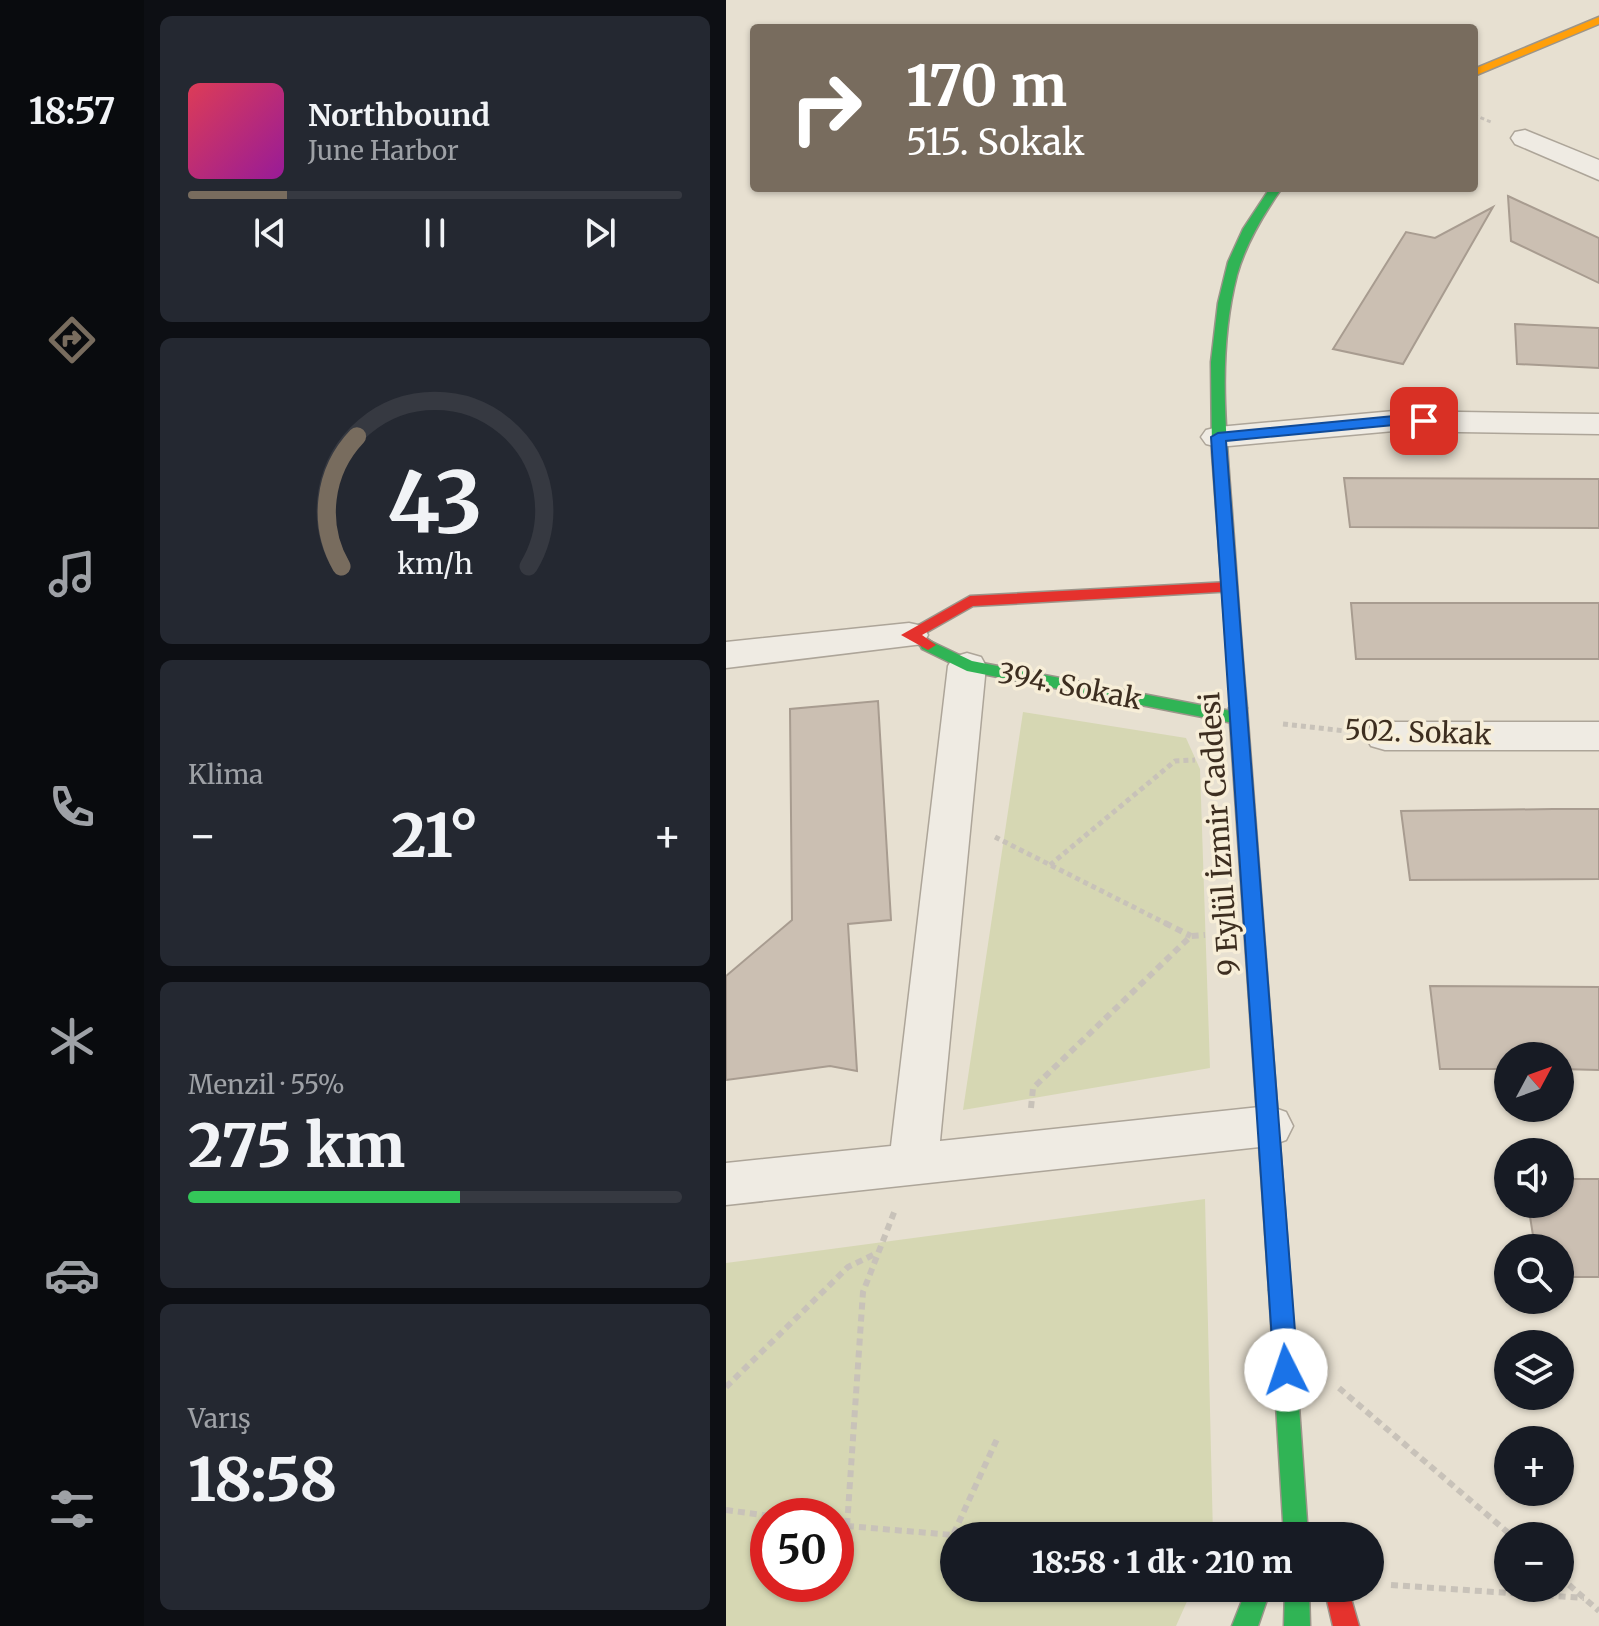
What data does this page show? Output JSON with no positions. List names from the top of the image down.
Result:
{
  "streets": {
    "main road": ["394. Sokak", "9 Eylül İzmir Caddesi"],
    "street": ["502. Sokak"]
  },
  "crossings": [
    ["394. Sokak", "502. Sokak"],
    ["394. Sokak", "9 Eylül İzmir Caddesi"],
    ["502. Sokak", "9 Eylül İzmir Caddesi"]
  ],
  "north": "top right",
  "page": {
    "tabs": "18:57",
    "turn": ["170 m", "515. Sokak"],
    "song": ["Northbound", "June Harbor"],
    "tile": [
      "Klima",
      ["Menzil · 55%", "275 km"],
      ["Varış", "18:58"]
    ],
    "heat": ["−", "21°", "+"],
    "map_buttons": ["+", "−"],
    "limit": "50",
    "trip": "18:58 · 1 dk · 210 m",
    "gauge": ["43", "km/h"]
  }
}
